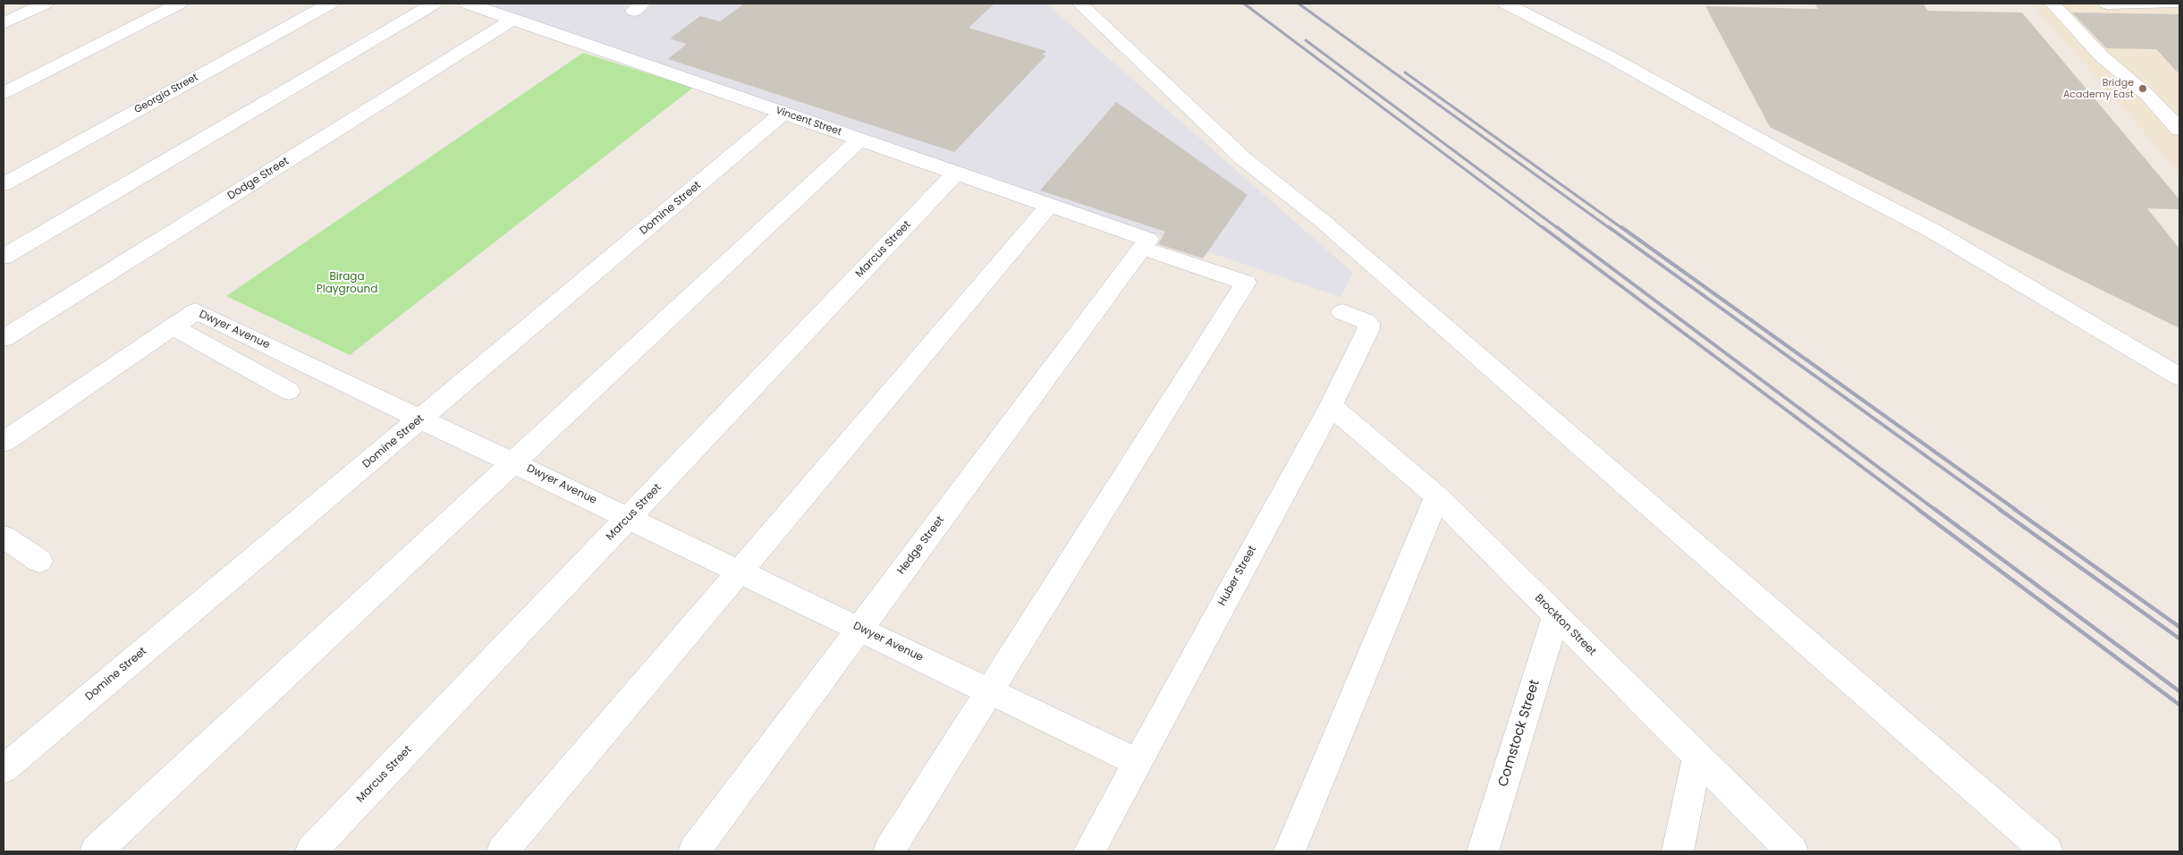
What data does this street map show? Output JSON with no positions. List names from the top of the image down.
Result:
{
  "streets": {
    "street": [
      "Georgia Street",
      "Vincent Street",
      "Dodge Street",
      "Domine Street",
      "Marcus Street",
      "Dwyer Avenue",
      "Hedge Street",
      "Huber Street",
      "Brockton Street",
      "Comstock Street"
    ]
  },
  "crossings": [
    ["Vincent Street", "Dodge Street"],
    ["Vincent Street", "Domine Street"],
    ["Vincent Street", "Marcus Street"],
    ["Vincent Street", "Dwyer Avenue"],
    ["Vincent Street", "Hedge Street"],
    ["Domine Street", "Dwyer Avenue"],
    ["Marcus Street", "Dwyer Avenue"],
    ["Dwyer Avenue", "Hedge Street"],
    ["Dwyer Avenue", "Huber Street"],
    ["Huber Street", "Brockton Street"],
    ["Brockton Street", "Comstock Street"]
  ],
  "parks": ["Biraga Playground"],
  "places": ["Bridge Academy East"]
}
